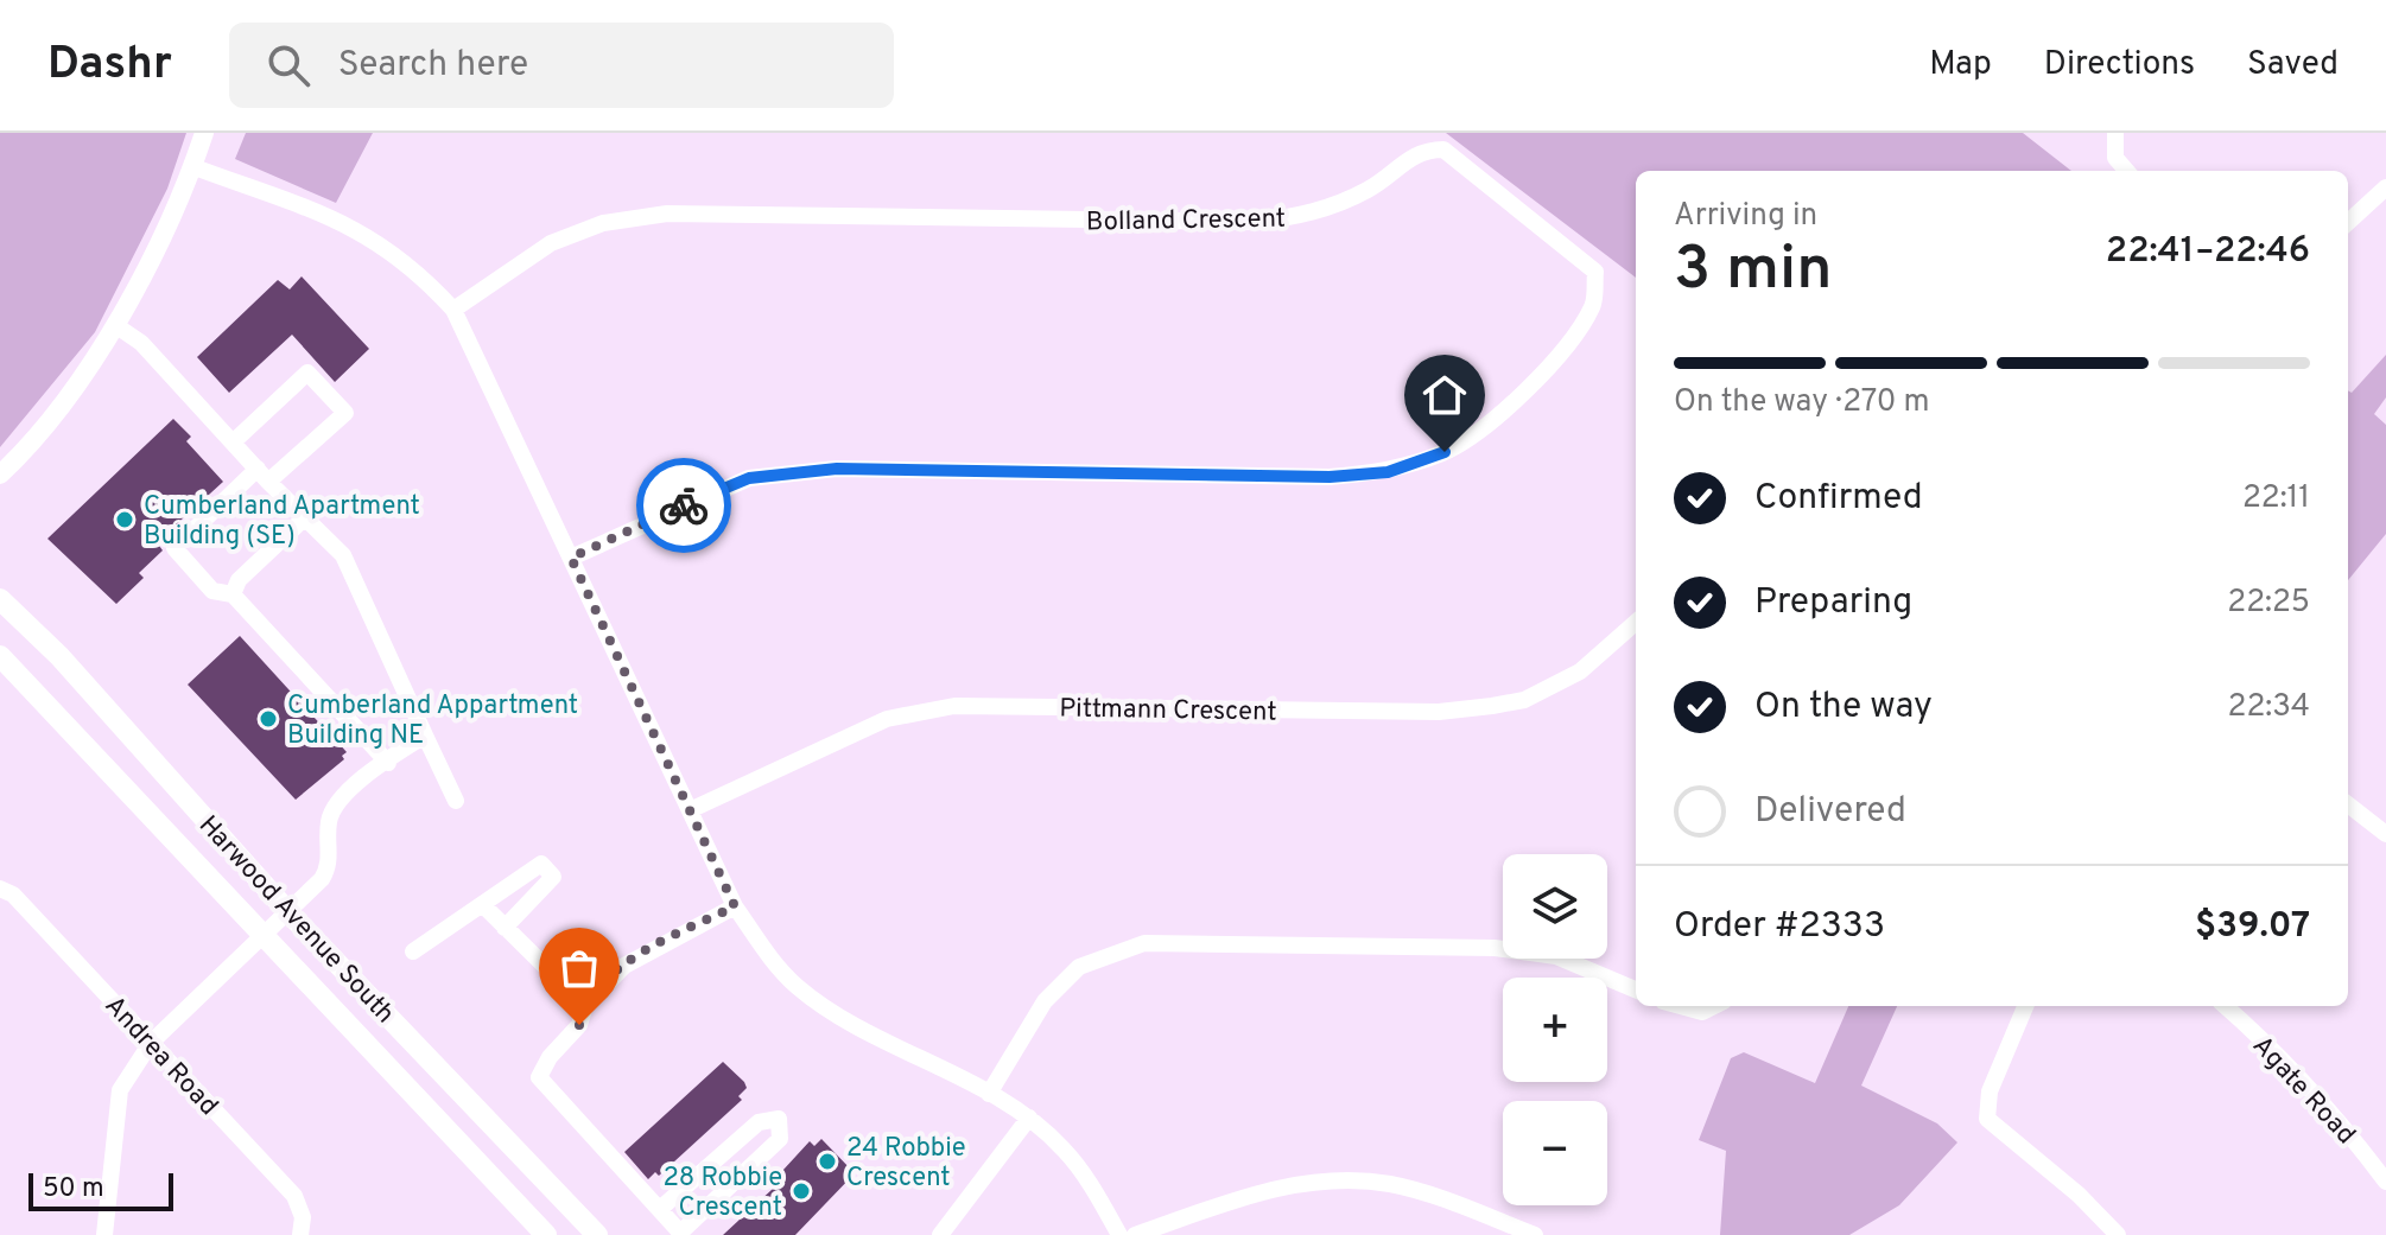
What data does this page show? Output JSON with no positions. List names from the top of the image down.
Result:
{
  "streets": {
    "main road": ["Harwood Avenue South"],
    "street": [
      "Bolland Crescent",
      "Pittmann Crescent",
      "Andrea Road",
      "Agate Road"
    ]
  },
  "places": [
    "Cumberland Apartment Building (SE)",
    "Cumberland Appartment Building NE",
    "24 Robbie Crescent",
    "28 Robbie Crescent"
  ],
  "scale_bar": "50 m",
  "page": {
    "header": "Dashr",
    "search": "Search here",
    "nav": ["Map", "Directions", "Saved"],
    "heading": ["3 min", "Arriving in", "22:41–22:46"],
    "panel": ["Order #2333", "$39.07"],
    "bar": "On the way · 270 m",
    "list": [
      ["Confirmed", "22:11"],
      ["Preparing", "22:25"],
      ["On the way", "22:34"],
      "Delivered"
    ],
    "map_buttons": ["+", "−"],
    "scale": "50 m"
  }
}
